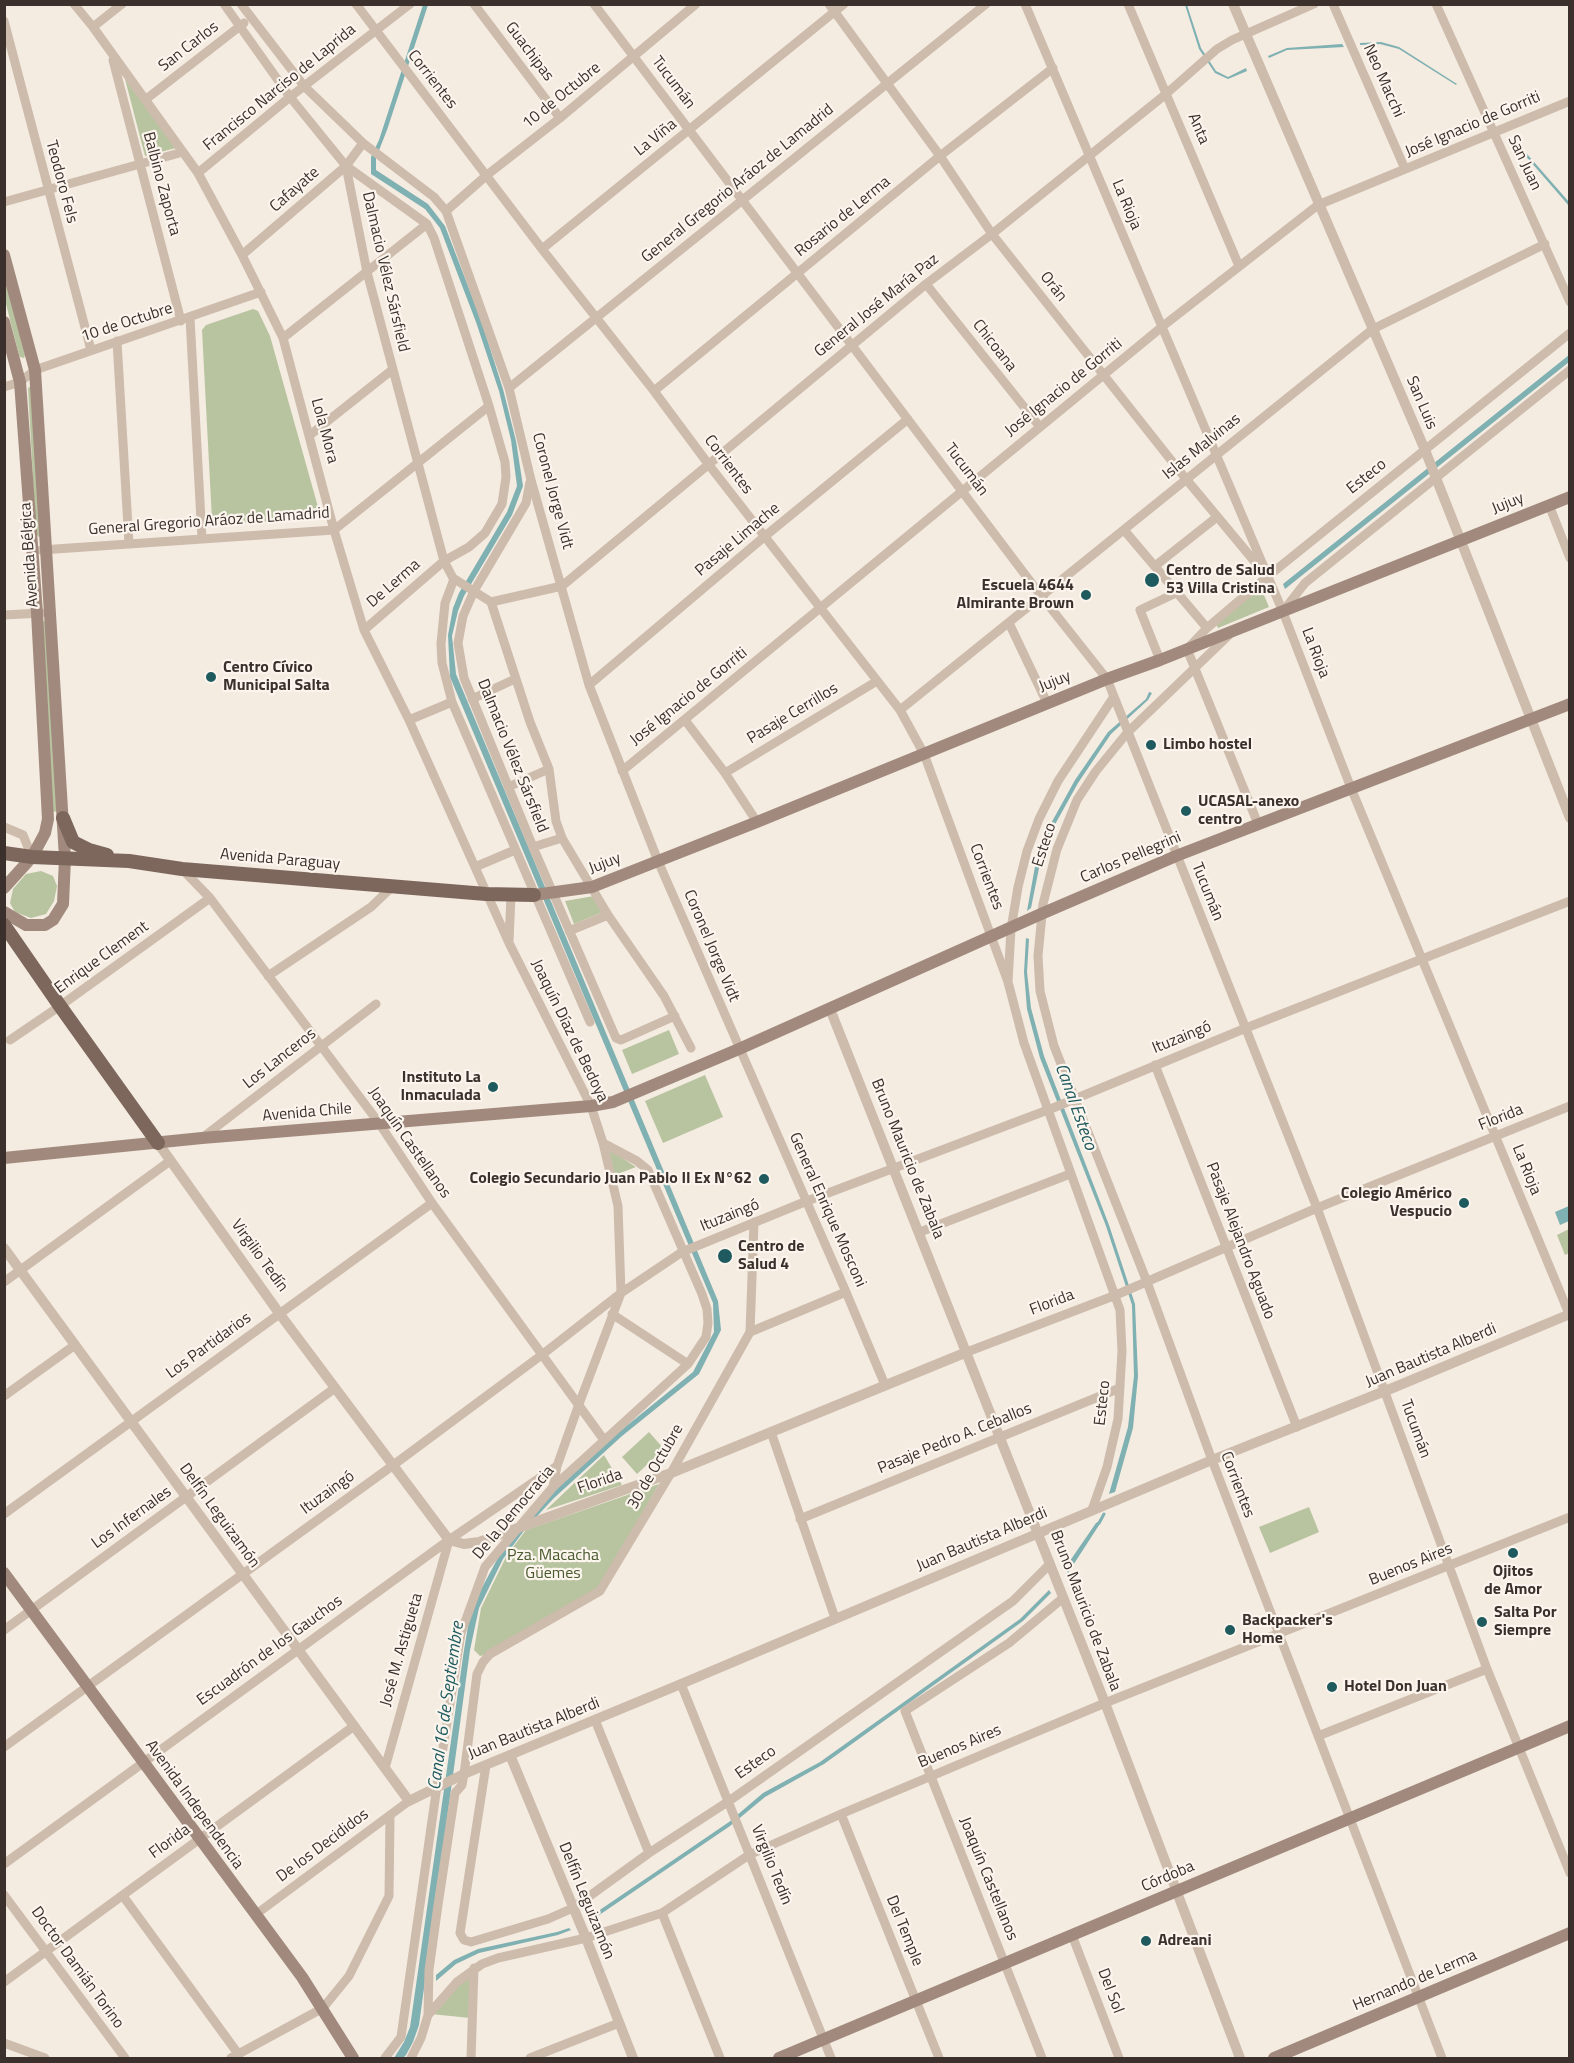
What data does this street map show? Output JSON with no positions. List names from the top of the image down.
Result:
{
  "streets": {
    "main road": [
      "Jujuy",
      "Avenida Bélgica",
      "Carlos Pellegrini",
      "Avenida Paraguay",
      "Avenida Chile",
      "Virgilio Tedín",
      "Avenida Independencia",
      "Córdoba",
      "Hernando de Lerma"
    ],
    "street": [
      "San Carlos",
      "Guachipas",
      "Corrientes",
      "Neo Macchi",
      "Tucumán",
      "Francisco Narciso de Laprida",
      "10 de Octubre",
      "José Ignacio de Gorriti",
      "Anta",
      "La Viña",
      "San Juan",
      "Teodoro Fels",
      "Balbino Zaporta",
      "General Gregorio Aráoz de Lamadrid",
      "Cafayate",
      "La Rioja",
      "Rosario de Lerma",
      "Dalmacio Vélez Sársfield",
      "Orán",
      "General José María Paz",
      "Chicoana",
      "San Luis",
      "Lola Mora",
      "Islas Malvinas",
      "Esteco",
      "Coronel Jorge Vidt",
      "Pasaje Limache",
      "De Lerma",
      "Pasaje Cerrillos",
      "Enrique Clement",
      "Joaquín Díaz de Bedoya",
      "Ituzaingó",
      "Los Lanceros",
      "Florida",
      "Joaquín Castellanos",
      "Bruno Mauricio de Zabala",
      "General Enrique Mosconi",
      "Pasaje Alejandro Aguado",
      "Los Partidarios",
      "Juan Bautista Alberdi",
      "Pasaje Pedro A. Ceballos",
      "30 de Octubre",
      "De la Democracia",
      "Delfín Leguizamón",
      "Los Infernales",
      "Buenos Aires",
      "José M. Astigueta",
      "Escuadrón de los Gauchos",
      "De los Decididos",
      "Del Temple",
      "Doctor Damián Torino",
      "Del Sol"
    ]
  },
  "crossings": [
    ["San Carlos", "Dalmacio Vélez Sársfield"],
    ["San Carlos", "Lola Mora"],
    ["San Carlos", "Coronel Jorge Vidt"],
    ["Guachipas", "10 de Octubre"],
    ["Corrientes", "Francisco Narciso de Laprida"],
    ["Corrientes", "10 de Octubre"],
    ["Corrientes", "José Ignacio de Gorriti"],
    ["Corrientes", "La Viña"],
    ["Corrientes", "General Gregorio Aráoz de Lamadrid"],
    ["Corrientes", "Rosario de Lerma"],
    ["Corrientes", "General José María Paz"],
    ["Corrientes", "Islas Malvinas"],
    ["Corrientes", "Esteco"],
    ["Corrientes", "Jujuy"],
    ["Corrientes", "Pasaje Limache"],
    ["Corrientes", "Pasaje Cerrillos"],
    ["Corrientes", "Carlos Pellegrini"],
    ["Corrientes", "Ituzaingó"],
    ["Corrientes", "Florida"],
    ["Corrientes", "Juan Bautista Alberdi"],
    ["Corrientes", "Buenos Aires"],
    ["Corrientes", "Córdoba"],
    ["Corrientes", "Hernando de Lerma"],
    ["Neo Macchi", "José Ignacio de Gorriti"],
    ["Tucumán", "10 de Octubre"],
    ["Tucumán", "José Ignacio de Gorriti"],
    ["Tucumán", "La Viña"],
    ["Tucumán", "General Gregorio Aráoz de Lamadrid"],
    ["Tucumán", "Rosario de Lerma"],
    ["Tucumán", "General José María Paz"],
    ["Tucumán", "Islas Malvinas"],
    ["Tucumán", "Esteco"],
    ["Tucumán", "Jujuy"],
    ["Tucumán", "Pasaje Limache"],
    ["Tucumán", "Carlos Pellegrini"],
    ["Tucumán", "Ituzaingó"],
    ["Tucumán", "Florida"],
    ["Tucumán", "Juan Bautista Alberdi"],
    ["Tucumán", "Buenos Aires"],
    ["Tucumán", "Córdoba"],
    ["Francisco Narciso de Laprida", "Teodoro Fels"],
    ["Francisco Narciso de Laprida", "Balbino Zaporta"],
    ["Francisco Narciso de Laprida", "Dalmacio Vélez Sársfield"],
    ["Francisco Narciso de Laprida", "Lola Mora"],
    ["Francisco Narciso de Laprida", "Coronel Jorge Vidt"],
    ["10 de Octubre", "Teodoro Fels"],
    ["10 de Octubre", "Balbino Zaporta"],
    ["10 de Octubre", "Lola Mora"],
    ["10 de Octubre", "Coronel Jorge Vidt"],
    ["10 de Octubre", "Avenida Bélgica"],
    ["José Ignacio de Gorriti", "Anta"],
    ["José Ignacio de Gorriti", "San Juan"],
    ["José Ignacio de Gorriti", "La Rioja"],
    ["José Ignacio de Gorriti", "Orán"],
    ["José Ignacio de Gorriti", "Chicoana"],
    ["José Ignacio de Gorriti", "San Luis"],
    ["José Ignacio de Gorriti", "Coronel Jorge Vidt"],
    ["Anta", "General José María Paz"],
    ["La Viña", "Orán"],
    ["San Juan", "Islas Malvinas"],
    ["Balbino Zaporta", "General Gregorio Aráoz de Lamadrid"],
    ["Balbino Zaporta", "Lola Mora"],
    ["General Gregorio Aráoz de Lamadrid", "Dalmacio Vélez Sársfield"],
    ["General Gregorio Aráoz de Lamadrid", "Orán"],
    ["General Gregorio Aráoz de Lamadrid", "Lola Mora"],
    ["General Gregorio Aráoz de Lamadrid", "Coronel Jorge Vidt"],
    ["General Gregorio Aráoz de Lamadrid", "Avenida Bélgica"],
    ["General Gregorio Aráoz de Lamadrid", "De Lerma"],
    ["Cafayate", "Dalmacio Vélez Sársfield"],
    ["Cafayate", "Lola Mora"],
    ["Cafayate", "Coronel Jorge Vidt"],
    ["La Rioja", "Rosario de Lerma"],
    ["La Rioja", "Orán"],
    ["La Rioja", "General José María Paz"],
    ["La Rioja", "Islas Malvinas"],
    ["La Rioja", "Esteco"],
    ["La Rioja", "Jujuy"],
    ["La Rioja", "Carlos Pellegrini"],
    ["La Rioja", "Ituzaingó"],
    ["La Rioja", "Florida"],
    ["La Rioja", "Juan Bautista Alberdi"],
    ["Rosario de Lerma", "Orán"],
    ["Dalmacio Vélez Sársfield", "Coronel Jorge Vidt"],
    ["Dalmacio Vélez Sársfield", "Jujuy"],
    ["Dalmacio Vélez Sársfield", "De Lerma"],
    ["Dalmacio Vélez Sársfield", "Avenida Paraguay"],
    ["Orán", "General José María Paz"],
    ["Orán", "Islas Malvinas"],
    ["Orán", "Esteco"],
    ["General José María Paz", "Chicoana"],
    ["General José María Paz", "San Luis"],
    ["General José María Paz", "Coronel Jorge Vidt"],
    ["San Luis", "Islas Malvinas"],
    ["San Luis", "Esteco"],
    ["San Luis", "Jujuy"],
    ["San Luis", "Carlos Pellegrini"],
    ["Lola Mora", "De Lerma"],
    ["Lola Mora", "Avenida Paraguay"],
    ["Lola Mora", "Joaquín Díaz de Bedoya"],
    ["Esteco", "Jujuy"],
    ["Esteco", "Carlos Pellegrini"],
    ["Esteco", "Florida"],
    ["Esteco", "Bruno Mauricio de Zabala"],
    ["Esteco", "Virgilio Tedín"],
    ["Esteco", "Juan Bautista Alberdi"],
    ["Esteco", "Pasaje Pedro A. Ceballos"],
    ["Esteco", "Delfín Leguizamón"],
    ["Coronel Jorge Vidt", "Jujuy"],
    ["Coronel Jorge Vidt", "Pasaje Limache"],
    ["Coronel Jorge Vidt", "Carlos Pellegrini"],
    ["Coronel Jorge Vidt", "General Enrique Mosconi"],
    ["Jujuy", "Avenida Paraguay"],
    ["Avenida Bélgica", "Avenida Paraguay"],
    ["Carlos Pellegrini", "Avenida Chile"],
    ["Carlos Pellegrini", "Bruno Mauricio de Zabala"],
    ["Carlos Pellegrini", "General Enrique Mosconi"],
    ["Avenida Paraguay", "Joaquín Díaz de Bedoya"],
    ["Avenida Paraguay", "Joaquín Castellanos"],
    ["Enrique Clement", "Joaquín Castellanos"],
    ["Enrique Clement", "Virgilio Tedín"],
    ["Joaquín Díaz de Bedoya", "Ituzaingó"],
    ["Joaquín Díaz de Bedoya", "Avenida Chile"],
    ["Joaquín Díaz de Bedoya", "De la Democracia"],
    ["Ituzaingó", "Joaquín Castellanos"],
    ["Ituzaingó", "Bruno Mauricio de Zabala"],
    ["Ituzaingó", "General Enrique Mosconi"],
    ["Ituzaingó", "Pasaje Alejandro Aguado"],
    ["Ituzaingó", "Virgilio Tedín"],
    ["Ituzaingó", "30 de Octubre"],
    ["Ituzaingó", "De la Democracia"],
    ["Ituzaingó", "Delfín Leguizamón"],
    ["Ituzaingó", "Avenida Independencia"],
    ["Los Lanceros", "Avenida Chile"],
    ["Los Lanceros", "Joaquín Castellanos"],
    ["Avenida Chile", "Joaquín Castellanos"],
    ["Avenida Chile", "Virgilio Tedín"],
    ["Florida", "Bruno Mauricio de Zabala"],
    ["Florida", "General Enrique Mosconi"],
    ["Florida", "Pasaje Alejandro Aguado"],
    ["Florida", "30 de Octubre"],
    ["Florida", "De la Democracia"],
    ["Florida", "Delfín Leguizamón"],
    ["Florida", "Avenida Independencia"],
    ["Florida", "Doctor Damián Torino"],
    ["Joaquín Castellanos", "Bruno Mauricio de Zabala"],
    ["Joaquín Castellanos", "Los Partidarios"],
    ["Joaquín Castellanos", "De la Democracia"],
    ["Joaquín Castellanos", "Buenos Aires"],
    ["Joaquín Castellanos", "Córdoba"],
    ["Bruno Mauricio de Zabala", "Juan Bautista Alberdi"],
    ["Bruno Mauricio de Zabala", "Pasaje Pedro A. Ceballos"],
    ["Bruno Mauricio de Zabala", "Buenos Aires"],
    ["Bruno Mauricio de Zabala", "Córdoba"],
    ["Pasaje Alejandro Aguado", "Juan Bautista Alberdi"],
    ["Virgilio Tedín", "Los Partidarios"],
    ["Virgilio Tedín", "Juan Bautista Alberdi"],
    ["Virgilio Tedín", "Los Infernales"],
    ["Virgilio Tedín", "Buenos Aires"],
    ["Virgilio Tedín", "José M. Astigueta"],
    ["Virgilio Tedín", "Escuadrón de los Gauchos"],
    ["Virgilio Tedín", "Córdoba"],
    ["Los Partidarios", "Delfín Leguizamón"],
    ["Juan Bautista Alberdi", "30 de Octubre"],
    ["Juan Bautista Alberdi", "De la Democracia"],
    ["Juan Bautista Alberdi", "Delfín Leguizamón"],
    ["Juan Bautista Alberdi", "De los Decididos"],
    ["Delfín Leguizamón", "Los Infernales"],
    ["Delfín Leguizamón", "Buenos Aires"],
    ["Delfín Leguizamón", "José M. Astigueta"],
    ["Delfín Leguizamón", "Escuadrón de los Gauchos"],
    ["Delfín Leguizamón", "De los Decididos"],
    ["Los Infernales", "Avenida Independencia"],
    ["Buenos Aires", "Del Temple"],
    ["José M. Astigueta", "Escuadrón de los Gauchos"],
    ["Escuadrón de los Gauchos", "Avenida Independencia"],
    ["Avenida Independencia", "De los Decididos"],
    ["Córdoba", "Del Temple"],
    ["Córdoba", "Del Sol"]
  ],
  "water": ["Canal Esteco", "Canal 16 de Septiembre"],
  "parks": ["Pza. Macacha Güemes"],
  "places": [
    "Centro de Salud 53 Villa Cristina",
    "Escuela 4644 Almirante Brown",
    "Centro Cívico Municipal Salta",
    "Limbo hostel",
    "UCASAL-anexo centro",
    "Instituto La Inmaculada",
    "Colegio Secundario Juan Pablo II Ex N°62",
    "Colegio Américo Vespucio",
    "Centro de Salud 4",
    "Ojitos de Amor",
    "Salta Por Siempre",
    "Backpacker's Home",
    "Hotel Don Juan",
    "Adreani"
  ]
}
